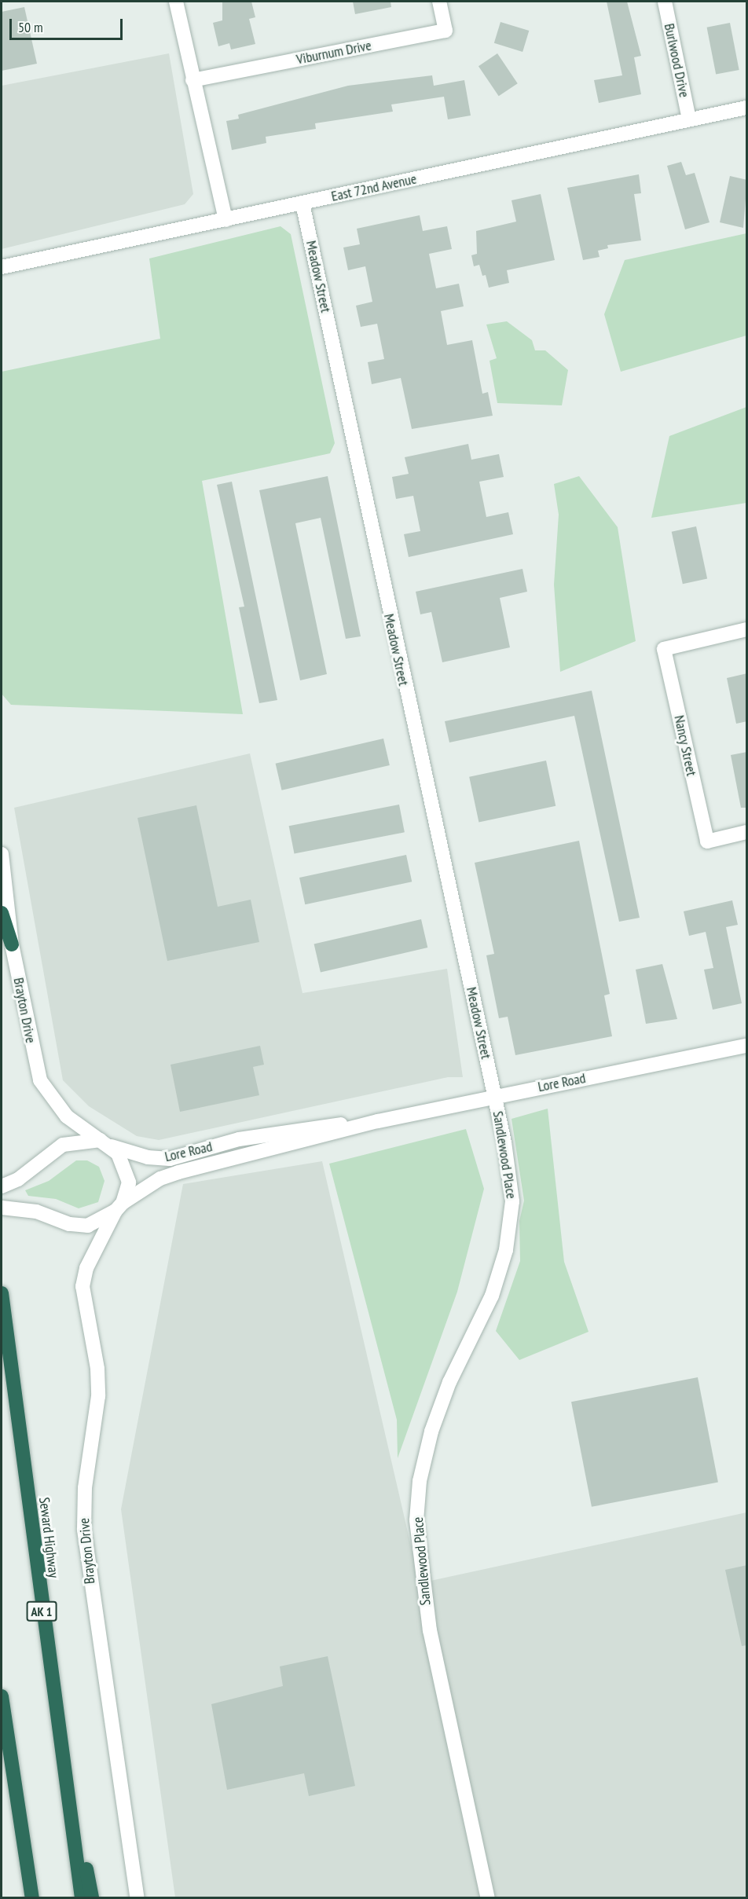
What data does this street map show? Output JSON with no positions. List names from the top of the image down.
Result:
{
  "streets": {
    "highway": ["Seward Highway", "AK 1"],
    "street": [
      "Viburnum Drive",
      "Burlwood Drive",
      "East 72nd Avenue",
      "Meadow Street",
      "Nancy Street",
      "Brayton Drive",
      "Lore Road",
      "Sandlewood Place"
    ]
  },
  "crossings": [
    ["Burlwood Drive", "East 72nd Avenue"],
    ["East 72nd Avenue", "Meadow Street"],
    ["Meadow Street", "Lore Road"],
    ["Meadow Street", "Sandlewood Place"],
    ["Brayton Drive", "Lore Road"],
    ["Lore Road", "Sandlewood Place"]
  ],
  "scale_bar": "50 m"
}
